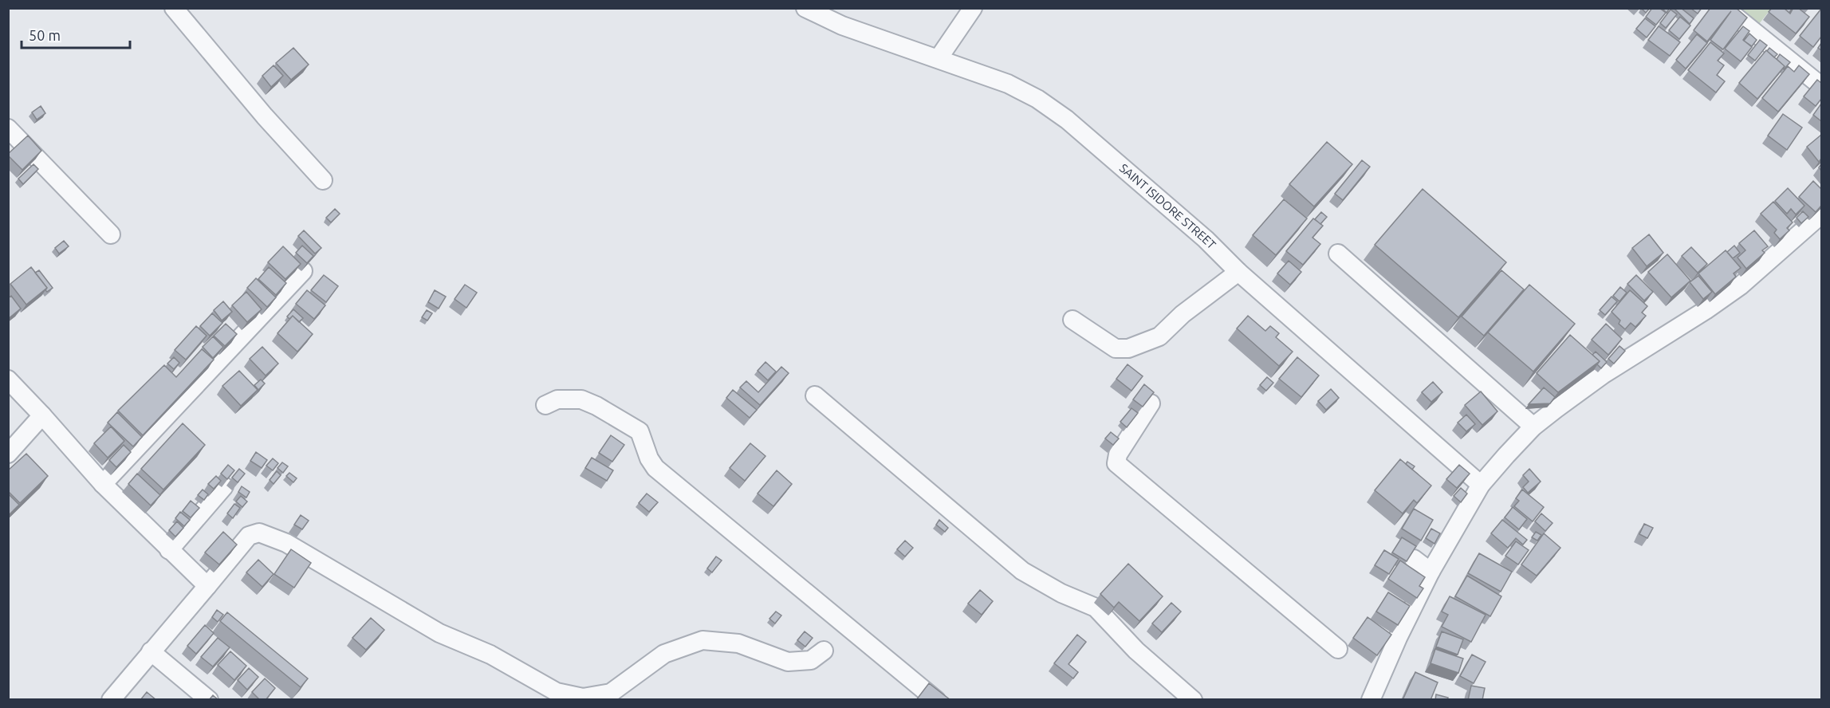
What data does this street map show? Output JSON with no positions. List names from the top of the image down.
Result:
{
  "streets": {
    "street": ["SAINT ISIDORE STREET"]
  },
  "scale_bar": "50 m"
}
